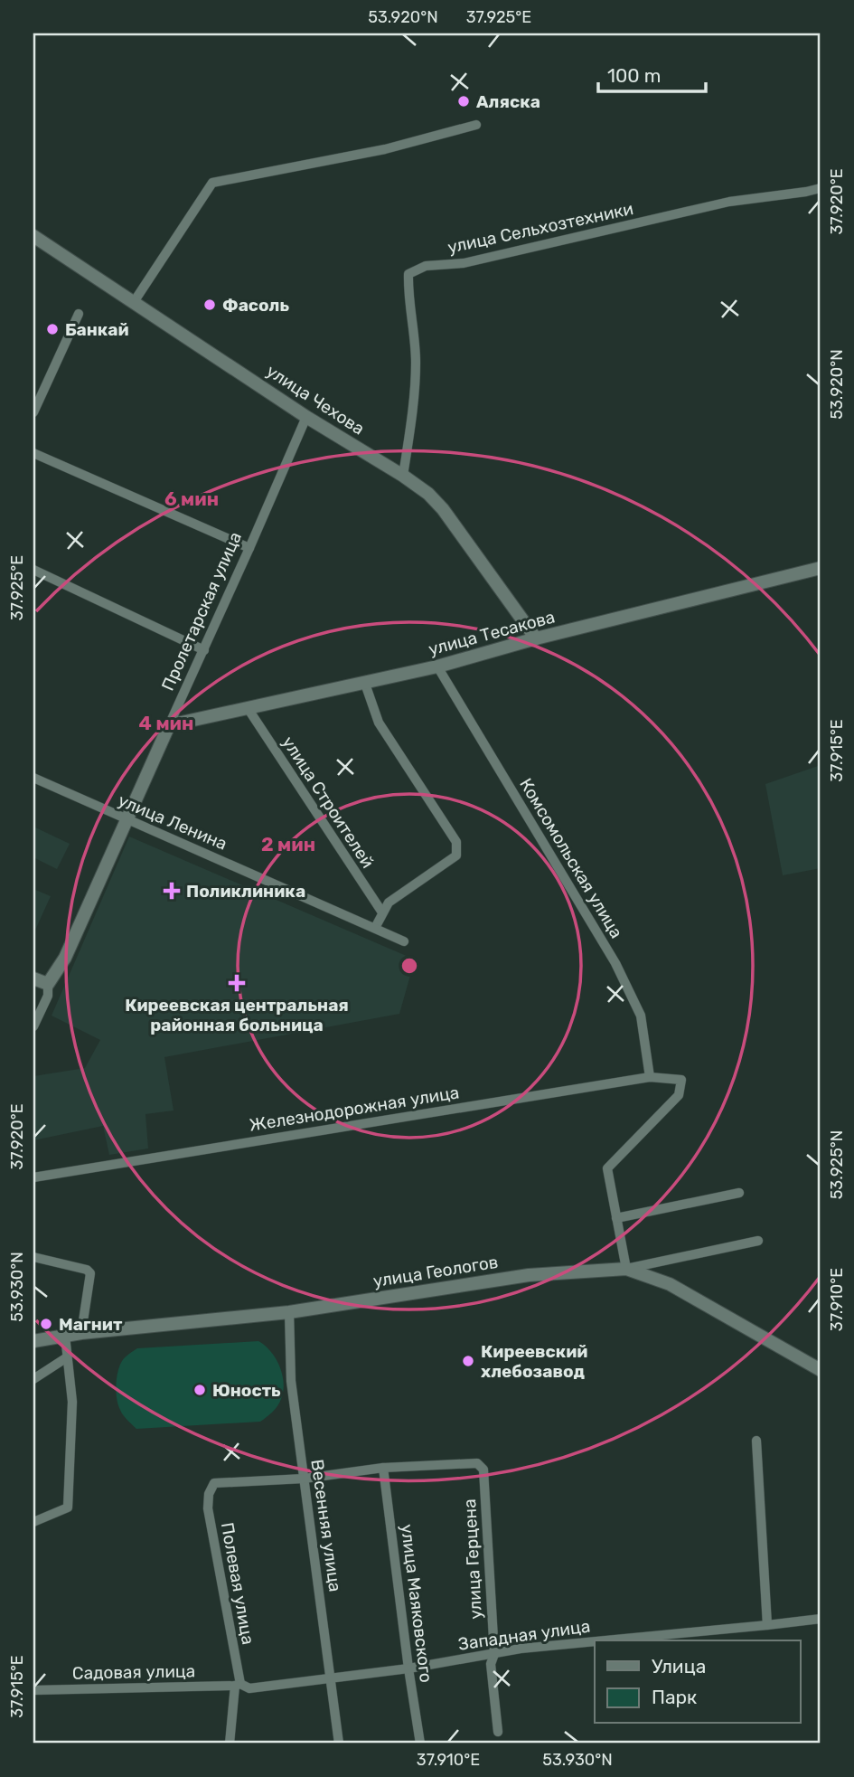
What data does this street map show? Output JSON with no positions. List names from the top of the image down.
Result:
{
  "streets": {
    "main road": [
      "улица Чехова",
      "Пролетарская улица",
      "улица Тесакова",
      "улица Геологов"
    ],
    "street": [
      "улица Сельхозтехники",
      "улица Строителей",
      "улица Ленина",
      "Комсомольская улица",
      "Железнодорожная улица",
      "Весенняя улица",
      "улица Герцена",
      "Полевая улица",
      "улица Маяковского",
      "Западная улица",
      "Садовая улица"
    ]
  },
  "crossings": [
    ["улица Сельхозтехники", "улица Чехова"],
    ["улица Чехова", "Пролетарская улица"],
    ["улица Чехова", "улица Тесакова"],
    ["Пролетарская улица", "улица Тесакова"],
    ["Пролетарская улица", "улица Ленина"],
    ["улица Тесакова", "улица Строителей"],
    ["улица Тесакова", "Комсомольская улица"],
    ["Комсомольская улица", "Железнодорожная улица"],
    ["улица Геологов", "Весенняя улица"],
    ["Весенняя улица", "Полевая улица"],
    ["Весенняя улица", "Западная улица"],
    ["улица Герцена", "улица Маяковского"],
    ["улица Герцена", "Западная улица"],
    ["Полевая улица", "Западная улица"],
    ["Полевая улица", "Садовая улица"],
    ["улица Маяковского", "Западная улица"],
    ["Западная улица", "Садовая улица"]
  ],
  "places": {
    "other": [
      "Аляска",
      "Фасоль",
      "Банкай",
      "Магнит",
      "Киреевский хлебозавод",
      "Юность"
    ],
    "health": ["Поликлиника", "Киреевская центральная районная больница"]
  },
  "legend": ["Улица", "Парк"],
  "scale_bar": "100 m",
  "coordinates": [
    "53.920°N",
    "37.925°E",
    "37.920°E",
    "37.915°E",
    "53.925°N",
    "53.930°N",
    "37.910°E"
  ],
  "rings": ["6 мин", "4 мин", "2 мин"]
}
